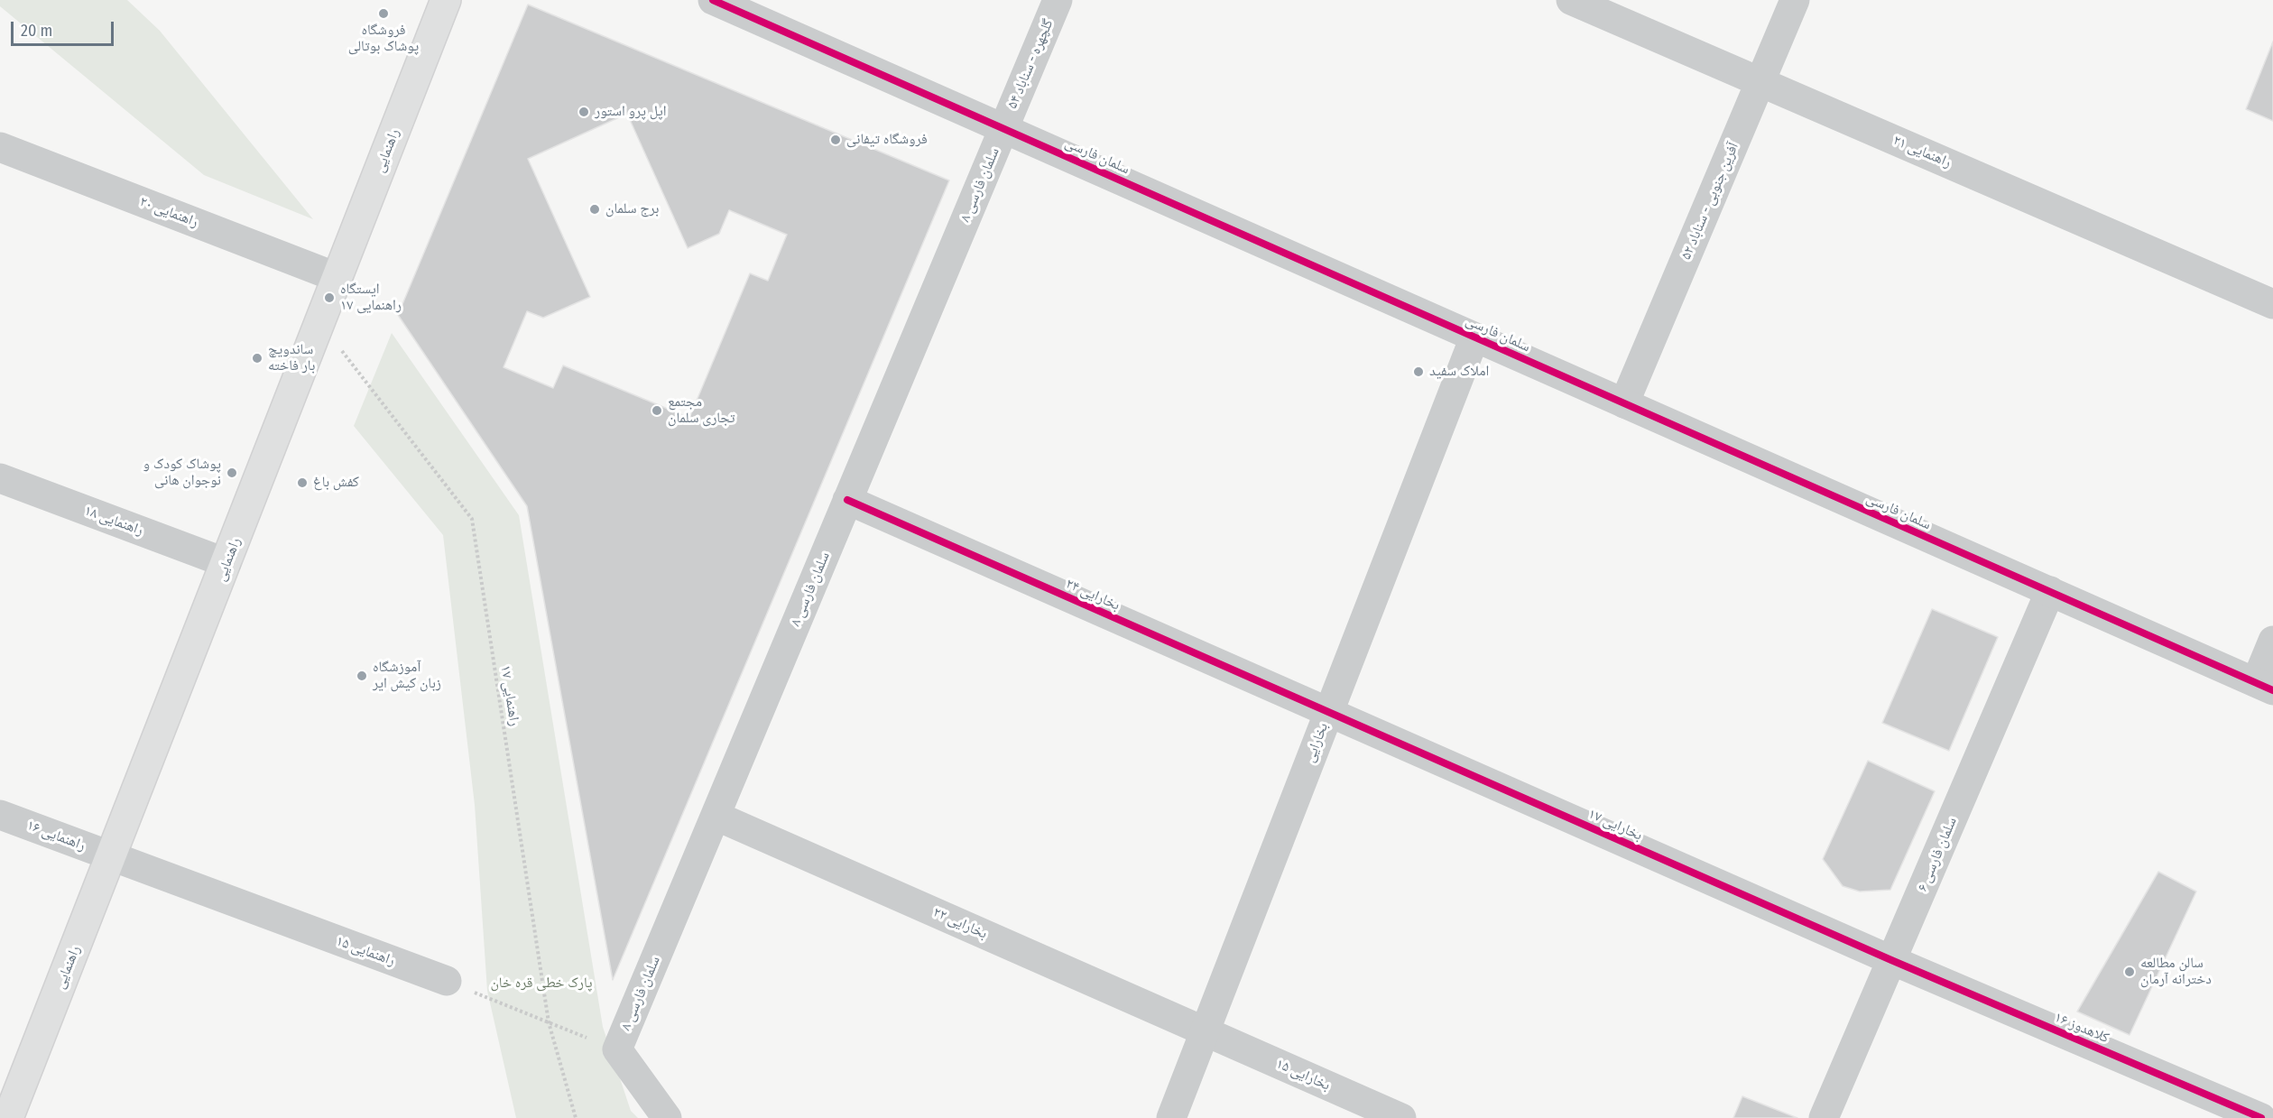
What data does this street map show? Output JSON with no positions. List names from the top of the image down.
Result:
{
  "streets": {
    "main road": ["راهنمایی"],
    "street": [
      "گلچهره - سناباد ۵۴",
      "راهنمایی ۲۱",
      "سلمان فارسی",
      "سلمان فارسی ۸",
      "آفرین جنوبی - سناباد ۵۲",
      "راهنمایی ۲۰",
      "راهنمایی ۱۸",
      "بخارایی ۲۴",
      "بخارایی",
      "بخارایی ۱۷",
      "راهنمایی ۱۶",
      "سلمان فارسی ۶",
      "بخارایی ۲۲",
      "راهنمایی ۱۵",
      "کلاهدوز ۱۶",
      "بخارایی ۱۵"
    ],
    "path": ["راهنمایی ۱۷"]
  },
  "crossings": [
    ["گلچهره - سناباد ۵۴", "سلمان فارسی"],
    ["گلچهره - سناباد ۵۴", "سلمان فارسی ۸"],
    ["راهنمایی", "راهنمایی ۲۰"],
    ["راهنمایی", "راهنمایی ۱۸"],
    ["راهنمایی", "راهنمایی ۱۷"],
    ["راهنمایی", "راهنمایی ۱۶"],
    ["راهنمایی", "راهنمایی ۱۵"],
    ["راهنمایی ۲۱", "آفرین جنوبی - سناباد ۵۲"],
    ["سلمان فارسی", "سلمان فارسی ۸"],
    ["سلمان فارسی", "آفرین جنوبی - سناباد ۵۲"],
    ["سلمان فارسی", "بخارایی"],
    ["سلمان فارسی", "سلمان فارسی ۶"],
    ["سلمان فارسی ۸", "بخارایی ۲۴"],
    ["سلمان فارسی ۸", "بخارایی ۲۲"],
    ["بخارایی ۲۴", "بخارایی"],
    ["بخارایی ۲۴", "بخارایی ۱۷"],
    ["بخارایی", "بخارایی ۱۷"],
    ["بخارایی", "بخارایی ۲۲"],
    ["بخارایی", "بخارایی ۱۵"],
    ["بخارایی ۱۷", "سلمان فارسی ۶"],
    ["بخارایی ۱۷", "کلاهدوز ۱۶"],
    ["راهنمایی ۱۶", "راهنمایی ۱۵"],
    ["سلمان فارسی ۶", "کلاهدوز ۱۶"],
    ["بخارایی ۲۲", "بخارایی ۱۵"]
  ],
  "parks": ["پارک خطی قره خان"],
  "places": [
    "فروشگاه پوشاک بوتالی",
    "اپل پرو استور",
    "فروشگاه تیفانی",
    "برج سلمان",
    "ایستگاه راهنمایی ۱۷",
    "ساندویچ بار فاخته",
    "املاک سفید",
    "مجتمع تجاری سلمان",
    "پوشاک کودک و نوجوان هانی",
    "کفش باغ",
    "آموزشگاه زبان کیش ایر",
    "سالن مطالعه دخترانه آرمان"
  ],
  "scale_bar": "20 m"
}
